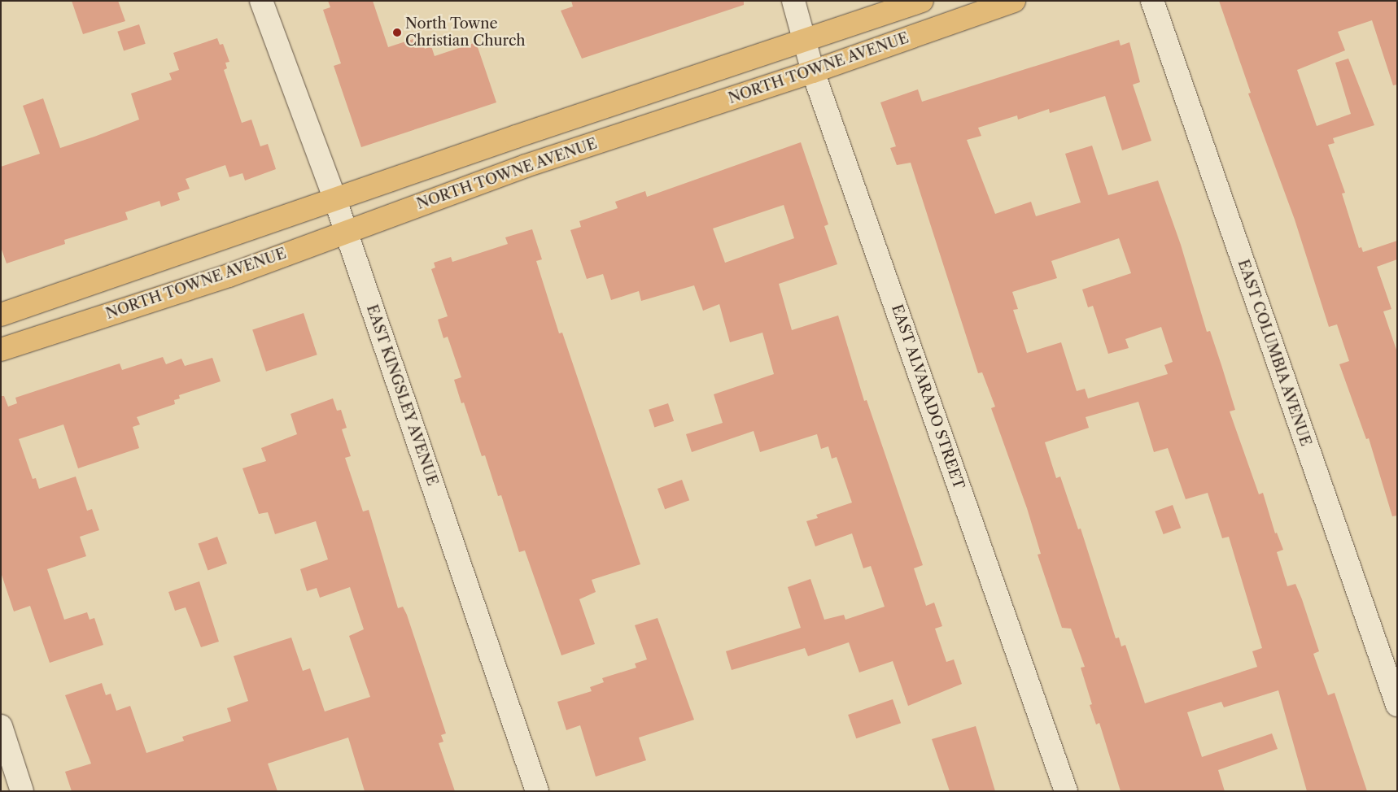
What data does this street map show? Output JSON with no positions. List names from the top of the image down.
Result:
{
  "streets": {
    "main road": ["NORTH TOWNE AVENUE"],
    "street": ["EAST COLUMBIA AVENUE", "EAST KINGSLEY AVENUE", "EAST ALVARADO STREET"]
  },
  "crossings": [
    ["NORTH TOWNE AVENUE", "EAST KINGSLEY AVENUE"],
    ["NORTH TOWNE AVENUE", "EAST ALVARADO STREET"]
  ],
  "places": ["North Towne Christian Church"]
}
